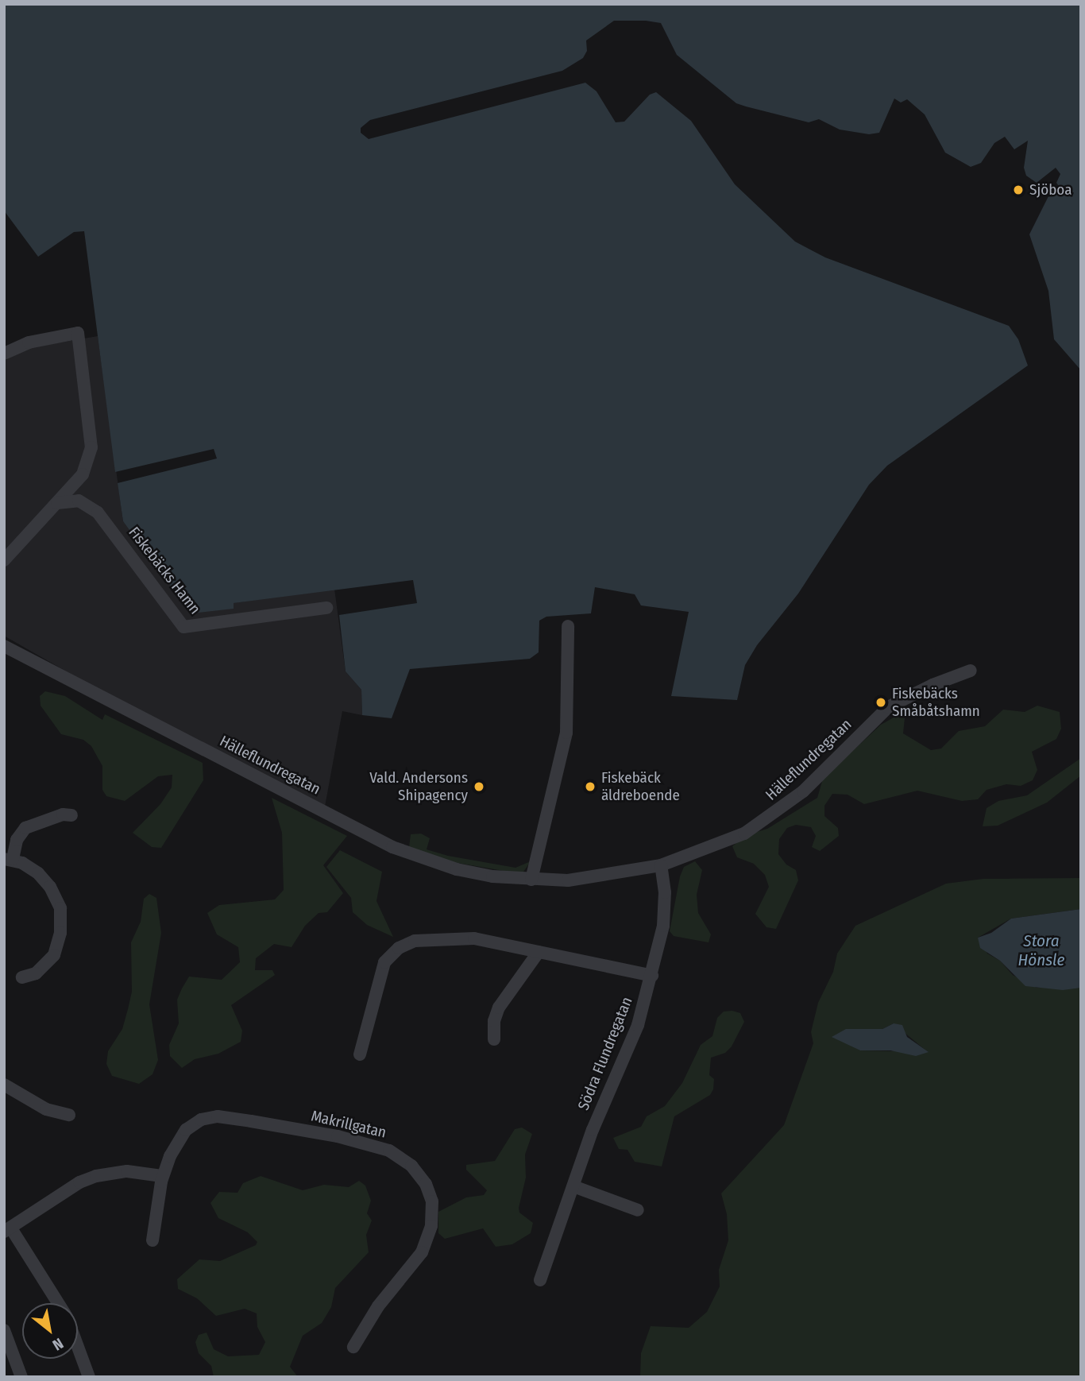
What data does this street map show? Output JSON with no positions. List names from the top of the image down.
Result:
{
  "streets": {
    "street": [
      "Fiskebäcks Hamn",
      "Hälleflundregatan",
      "Södra Flundregatan",
      "Makrillgatan"
    ]
  },
  "crossings": [
    ["Hälleflundregatan", "Södra Flundregatan"]
  ],
  "water": ["Stora Hönsle"],
  "places": [
    "Sjöboa",
    "Fiskebäcks Småbåtshamn",
    "Vald. Andersons Shipagency",
    "Fiskebäck äldreboende"
  ],
  "north": "bottom right"
}
